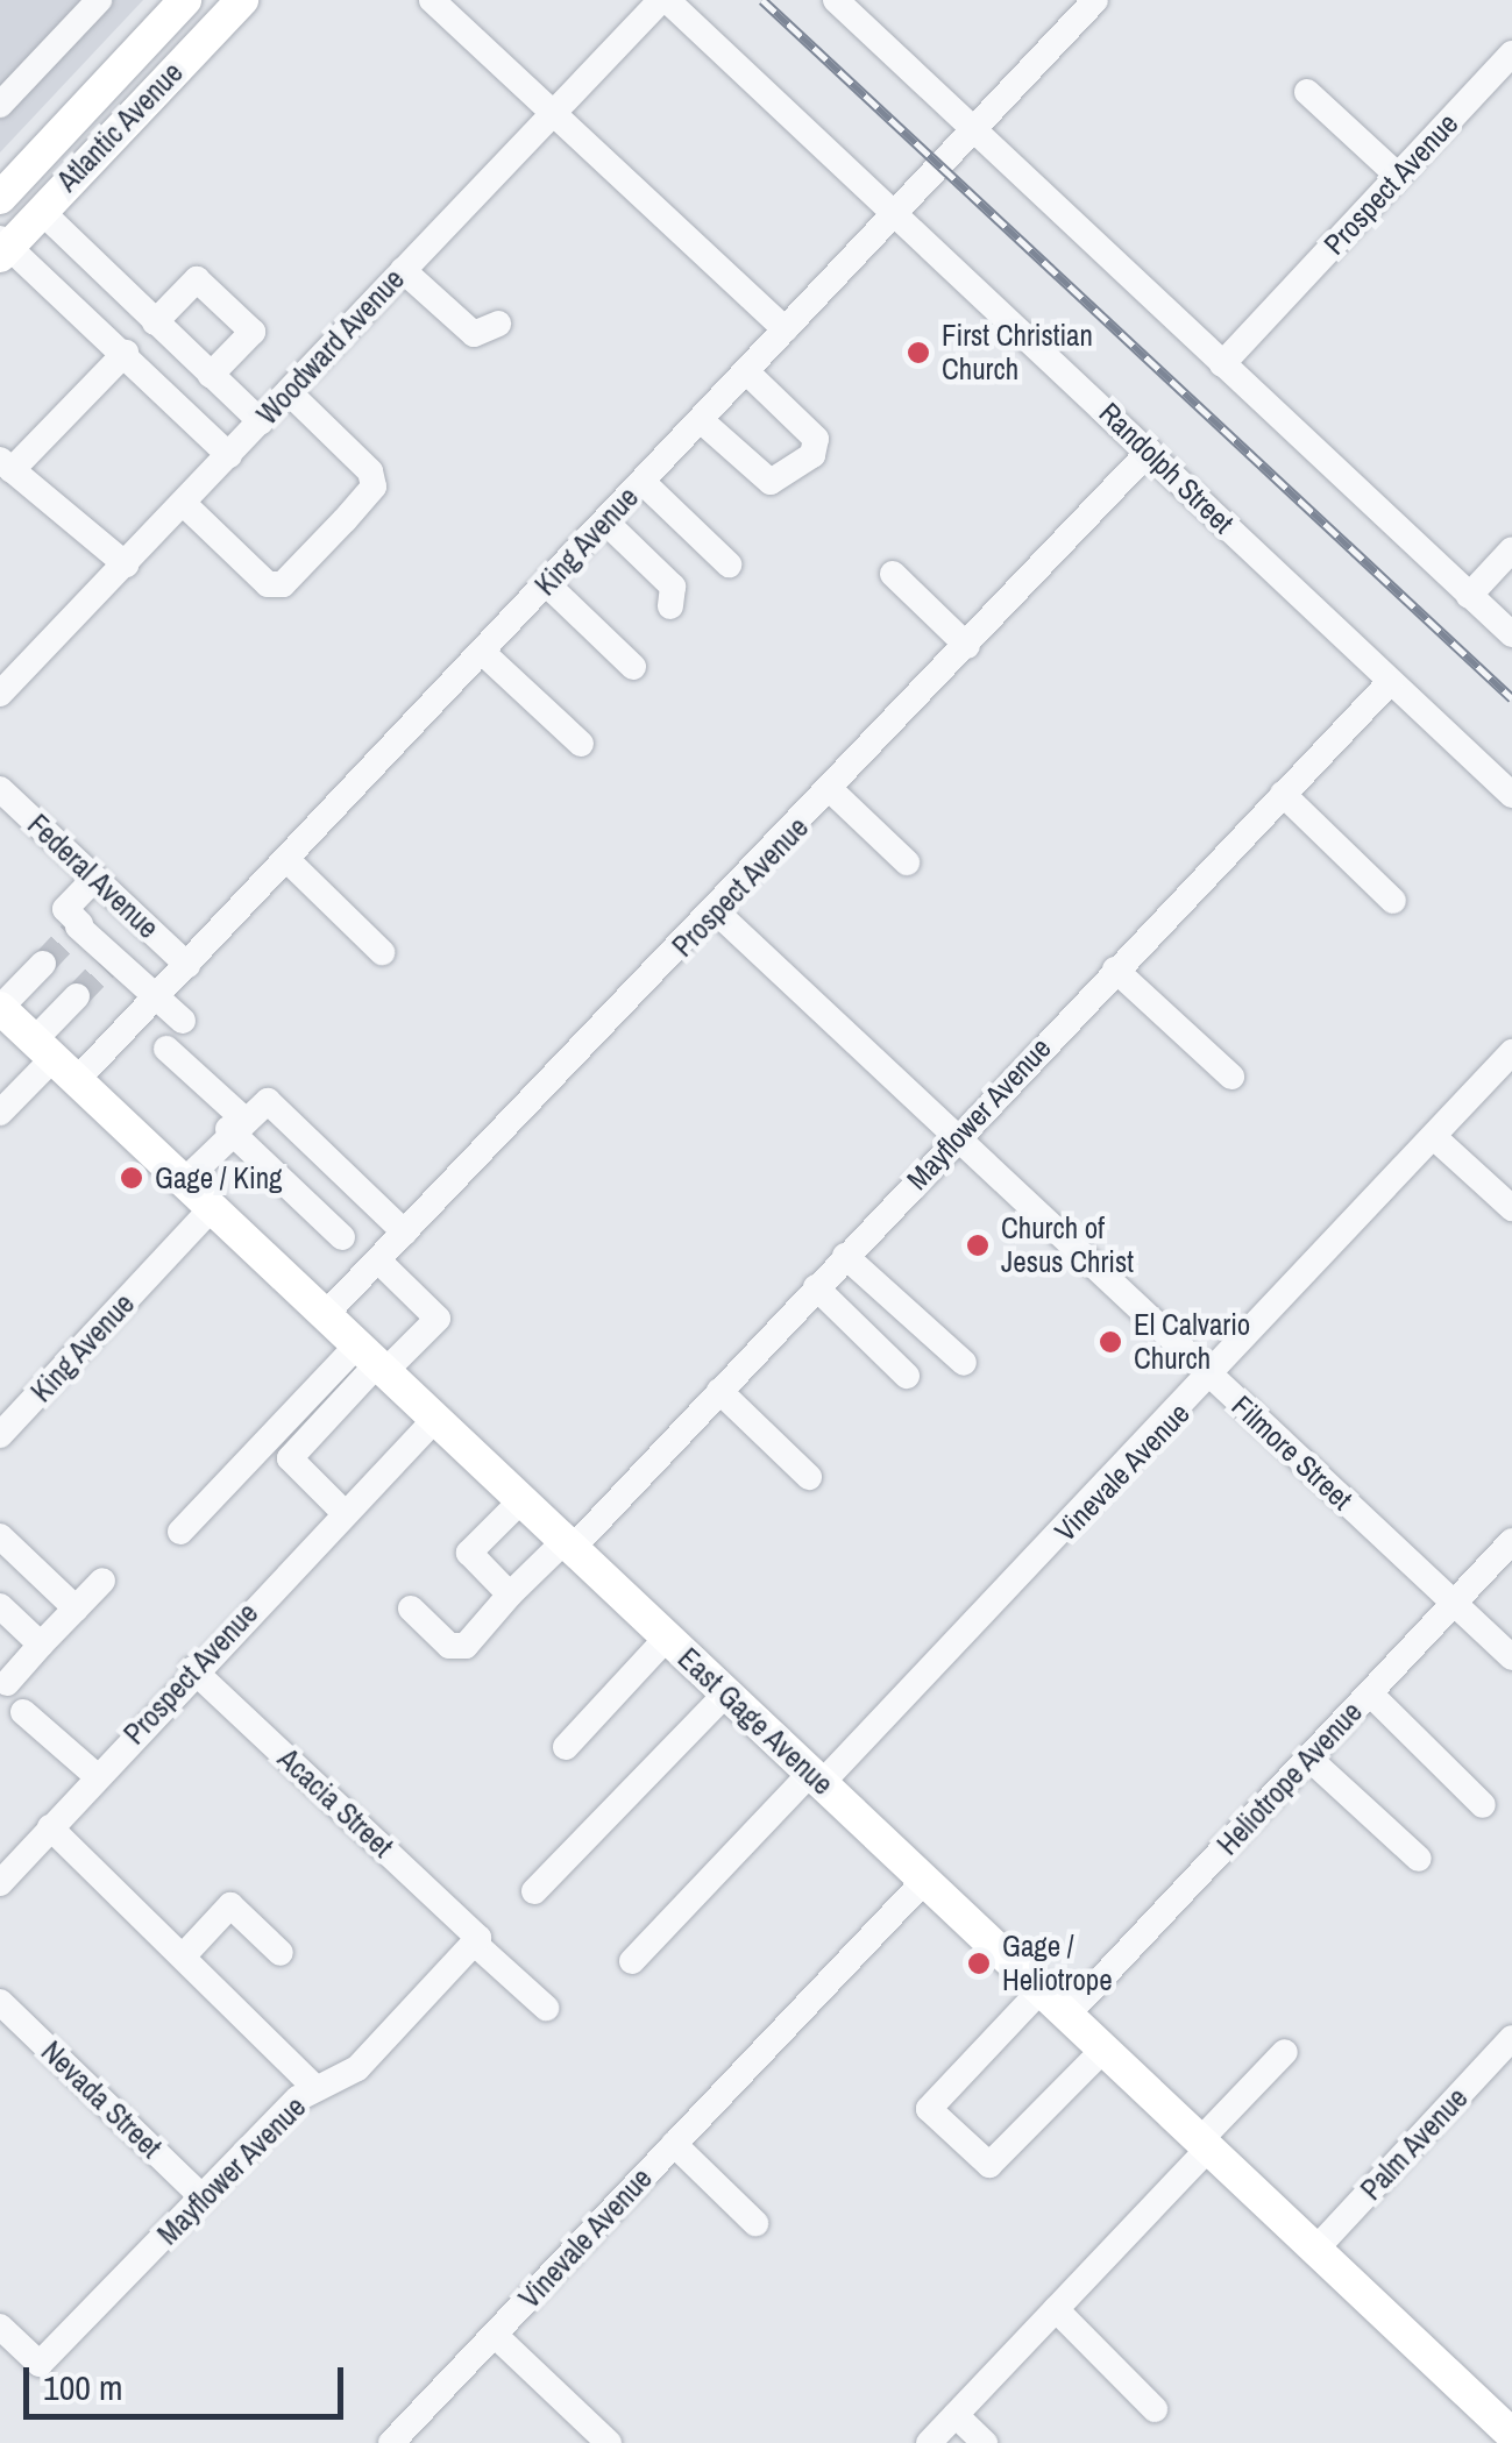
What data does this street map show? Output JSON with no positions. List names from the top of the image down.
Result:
{
  "streets": {
    "main road": ["Atlantic Avenue", "East Gage Avenue"],
    "street": [
      "Prospect Avenue",
      "Woodward Avenue",
      "Randolph Street",
      "King Avenue",
      "Federal Avenue",
      "Mayflower Avenue",
      "Filmore Street",
      "Vinevale Avenue",
      "Heliotrope Avenue",
      "Acacia Street",
      "Nevada Street",
      "Palm Avenue"
    ]
  },
  "crossings": [
    ["Prospect Avenue", "Randolph Street"],
    ["Prospect Avenue", "Filmore Street"],
    ["Prospect Avenue", "East Gage Avenue"],
    ["Prospect Avenue", "Acacia Street"],
    ["Woodward Avenue", "Randolph Street"],
    ["Randolph Street", "King Avenue"],
    ["Randolph Street", "Mayflower Avenue"],
    ["King Avenue", "Federal Avenue"],
    ["King Avenue", "East Gage Avenue"],
    ["Mayflower Avenue", "Filmore Street"],
    ["Mayflower Avenue", "East Gage Avenue"],
    ["Mayflower Avenue", "Acacia Street"],
    ["Mayflower Avenue", "Nevada Street"],
    ["Filmore Street", "Vinevale Avenue"],
    ["Filmore Street", "Heliotrope Avenue"],
    ["Vinevale Avenue", "East Gage Avenue"],
    ["East Gage Avenue", "Heliotrope Avenue"],
    ["East Gage Avenue", "Palm Avenue"]
  ],
  "places": [
    "First Christian Church",
    "Gage / King",
    "Church of Jesus Christ",
    "El Calvario Church",
    "Gage / Heliotrope"
  ],
  "scale_bar": "100 m"
}
